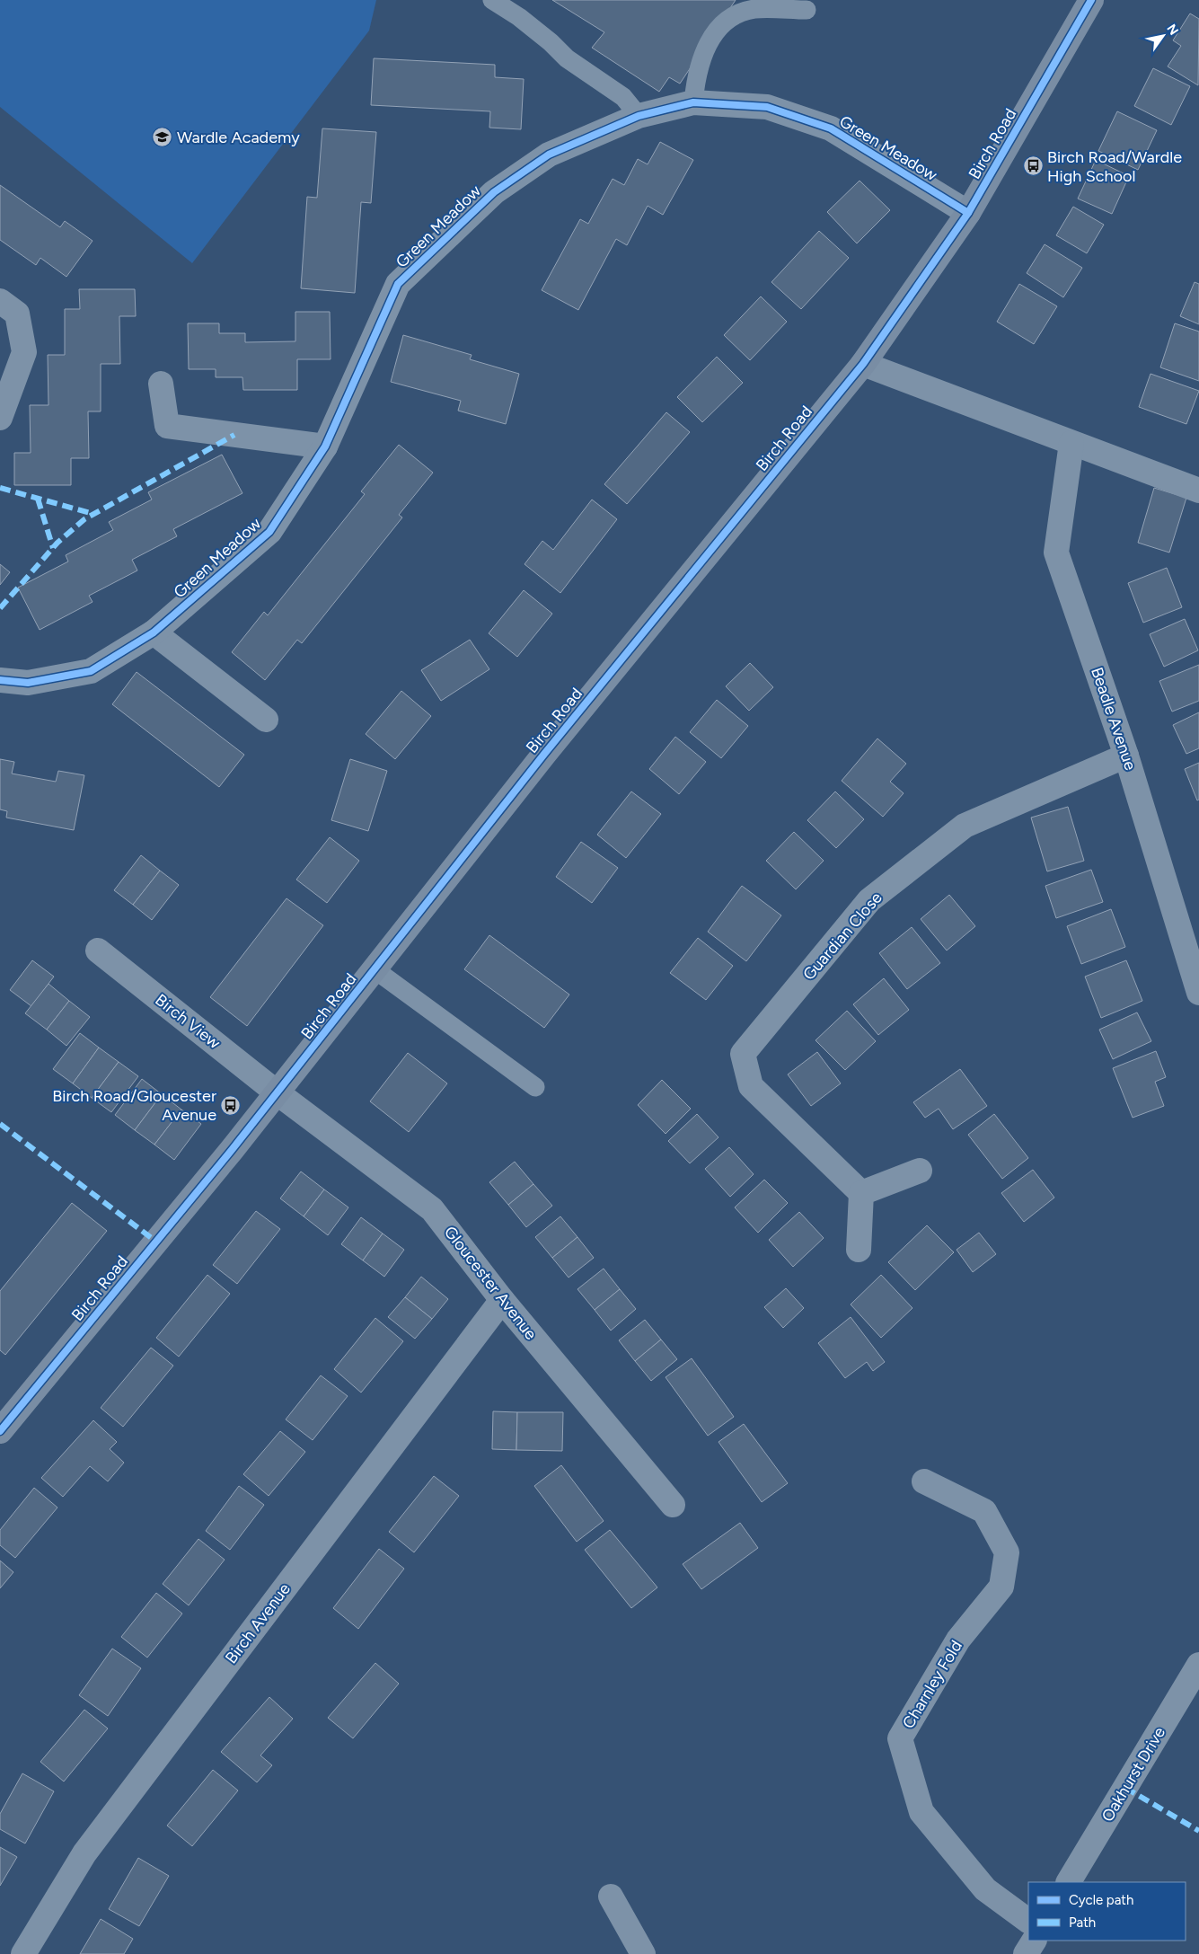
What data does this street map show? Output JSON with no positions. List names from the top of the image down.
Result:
{
  "streets": {
    "street": [
      "Birch Road",
      "Green Meadow",
      "Beadle Avenue",
      "Guardian Close",
      "Birch View",
      "Gloucester Avenue",
      "Birch Avenue",
      "Charnley Fold",
      "Oakhurst Drive"
    ]
  },
  "crossings": [
    ["Birch Road", "Green Meadow"],
    ["Birch Road", "Birch View"],
    ["Birch Road", "Gloucester Avenue"],
    ["Beadle Avenue", "Guardian Close"],
    ["Birch View", "Gloucester Avenue"],
    ["Gloucester Avenue", "Birch Avenue"]
  ],
  "places": {
    "school or university": ["Wardle Academy"],
    "bus stop": ["Birch Road/Wardle High School", "Birch Road/Gloucester Avenue"]
  },
  "legend": ["Cycle path", "Path"],
  "north": "top right"
}
